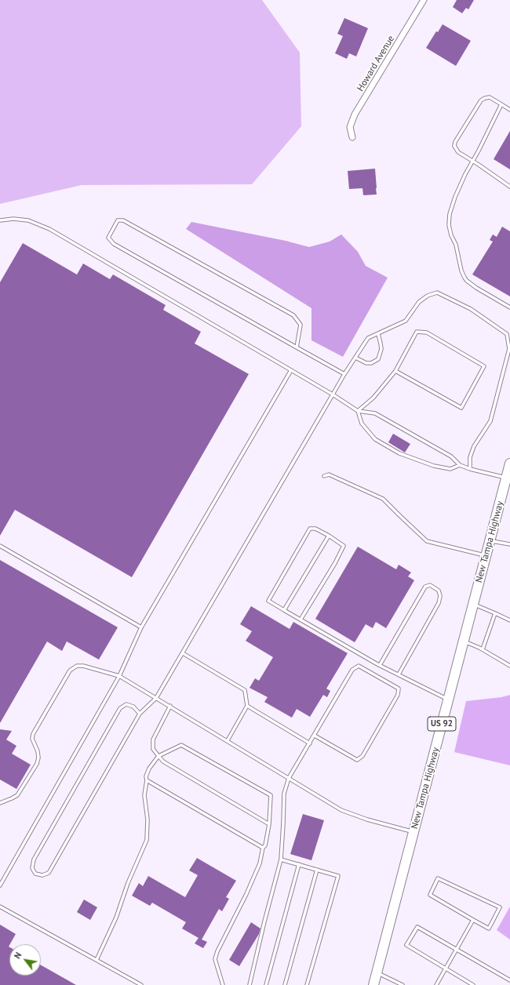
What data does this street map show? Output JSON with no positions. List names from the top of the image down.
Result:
{
  "streets": {
    "main road": ["New Tampa Highway", "US 92"],
    "street": ["Howard Avenue"]
  },
  "north": "top left"
}
